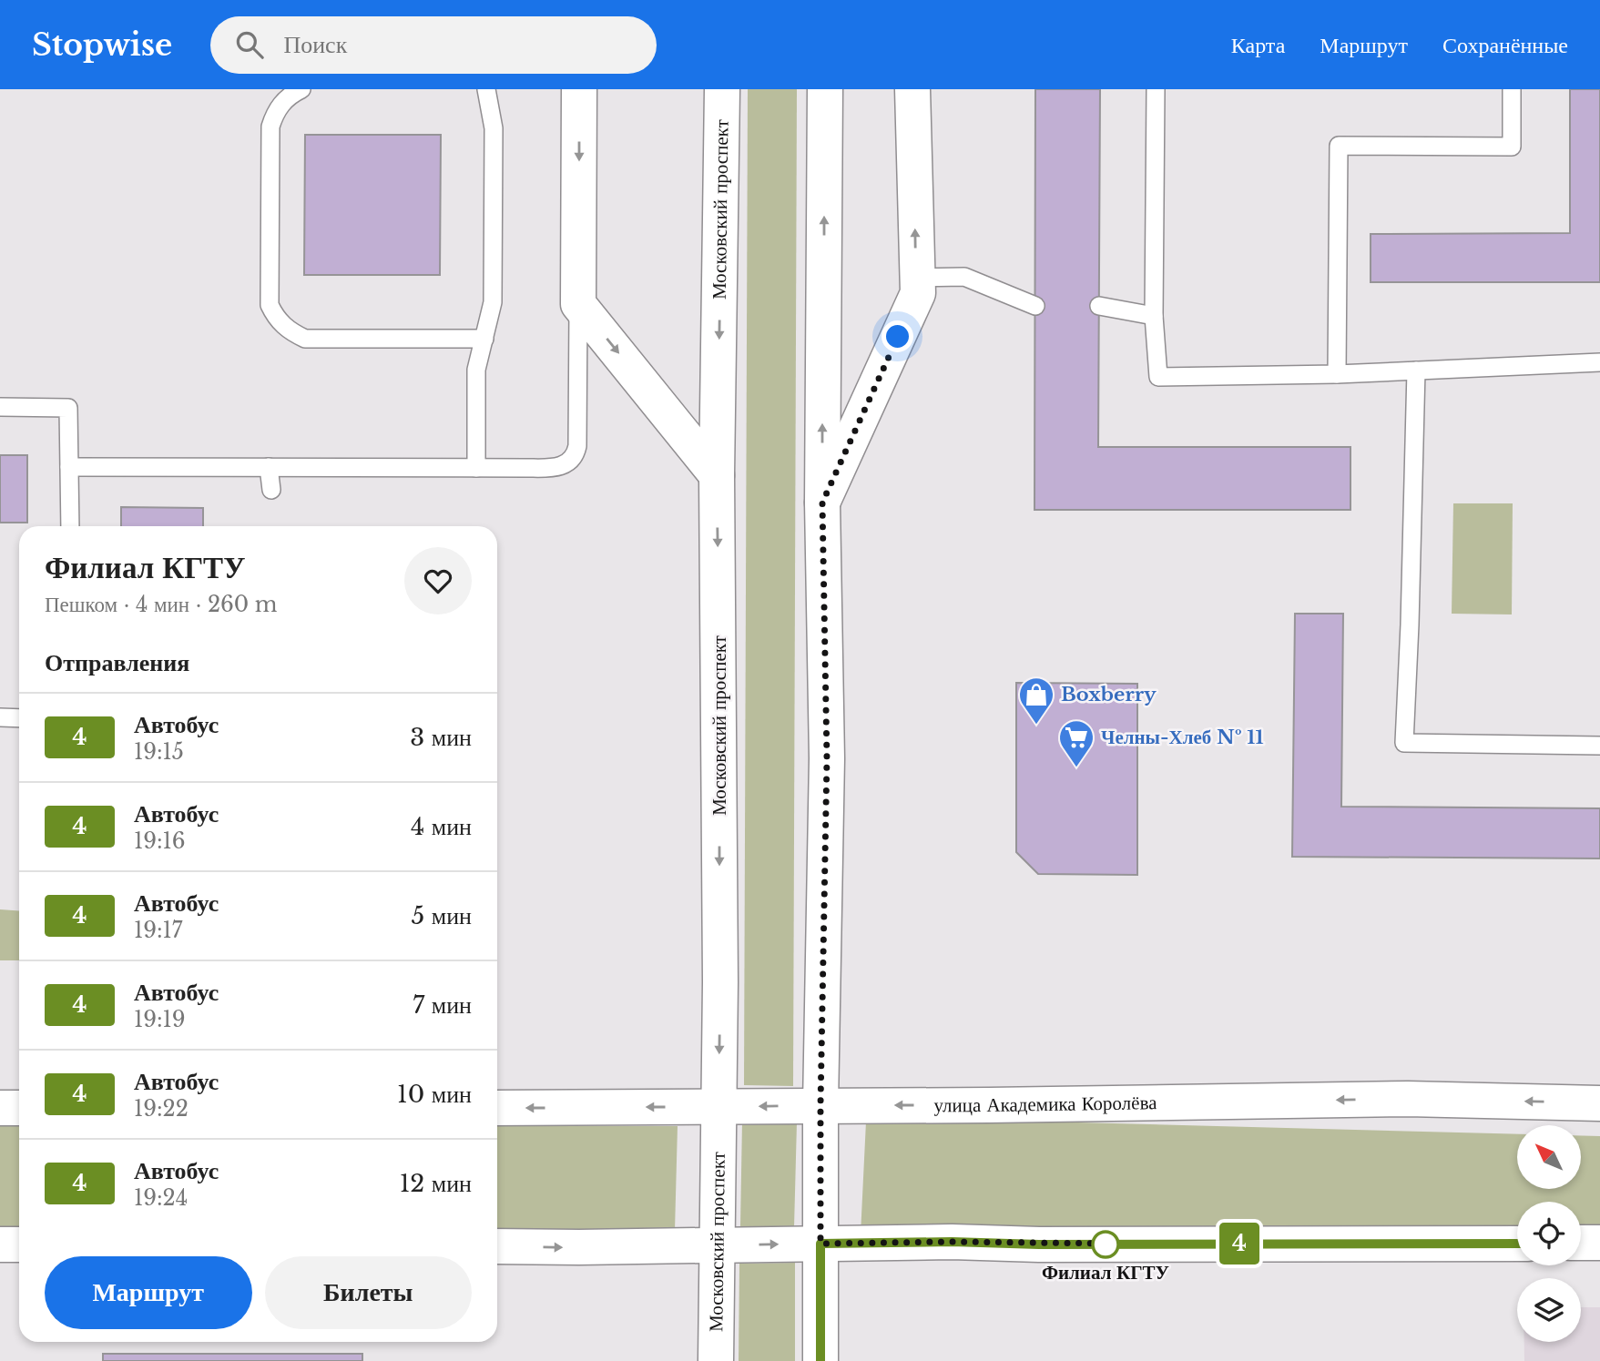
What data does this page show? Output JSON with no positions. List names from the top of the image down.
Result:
{
  "streets": {
    "street": ["Московский проспект", "улица Академика Королёва"]
  },
  "crossings": [
    ["Московский проспект", "улица Академика Королёва"]
  ],
  "places": {
    "shop": ["Boxberry"],
    "supermarket": ["Челны-Хлеб № 11"],
    "other": ["Филиал КГТУ"]
  },
  "lines": ["bus line 4"],
  "north": "top left",
  "page": {
    "header": "Stopwise",
    "search": "Поиск",
    "nav": ["Карта", "Маршрут", "Сохранённые"],
    "on_map": "4",
    "heading": [
      ["Филиал КГТУ", "Пешком · 4 мин · 260 m"],
      "Отправления"
    ],
    "list": [
      {
        "mark": "4",
        "name": "Автобус",
        "note": "19:15",
        "value": "3 мин"
      },
      {
        "mark": "4",
        "name": "Автобус",
        "note": "19:16",
        "value": "4 мин"
      },
      {
        "mark": "4",
        "name": "Автобус",
        "note": "19:17",
        "value": "5 мин"
      },
      {
        "mark": "4",
        "name": "Автобус",
        "note": "19:19",
        "value": "7 мин"
      },
      {
        "mark": "4",
        "name": "Автобус",
        "note": "19:22",
        "value": "10 мин"
      },
      {
        "mark": "4",
        "name": "Автобус",
        "note": "19:24",
        "value": "12 мин"
      }
    ],
    "buttons": ["Маршрут", "Билеты"]
  }
}
